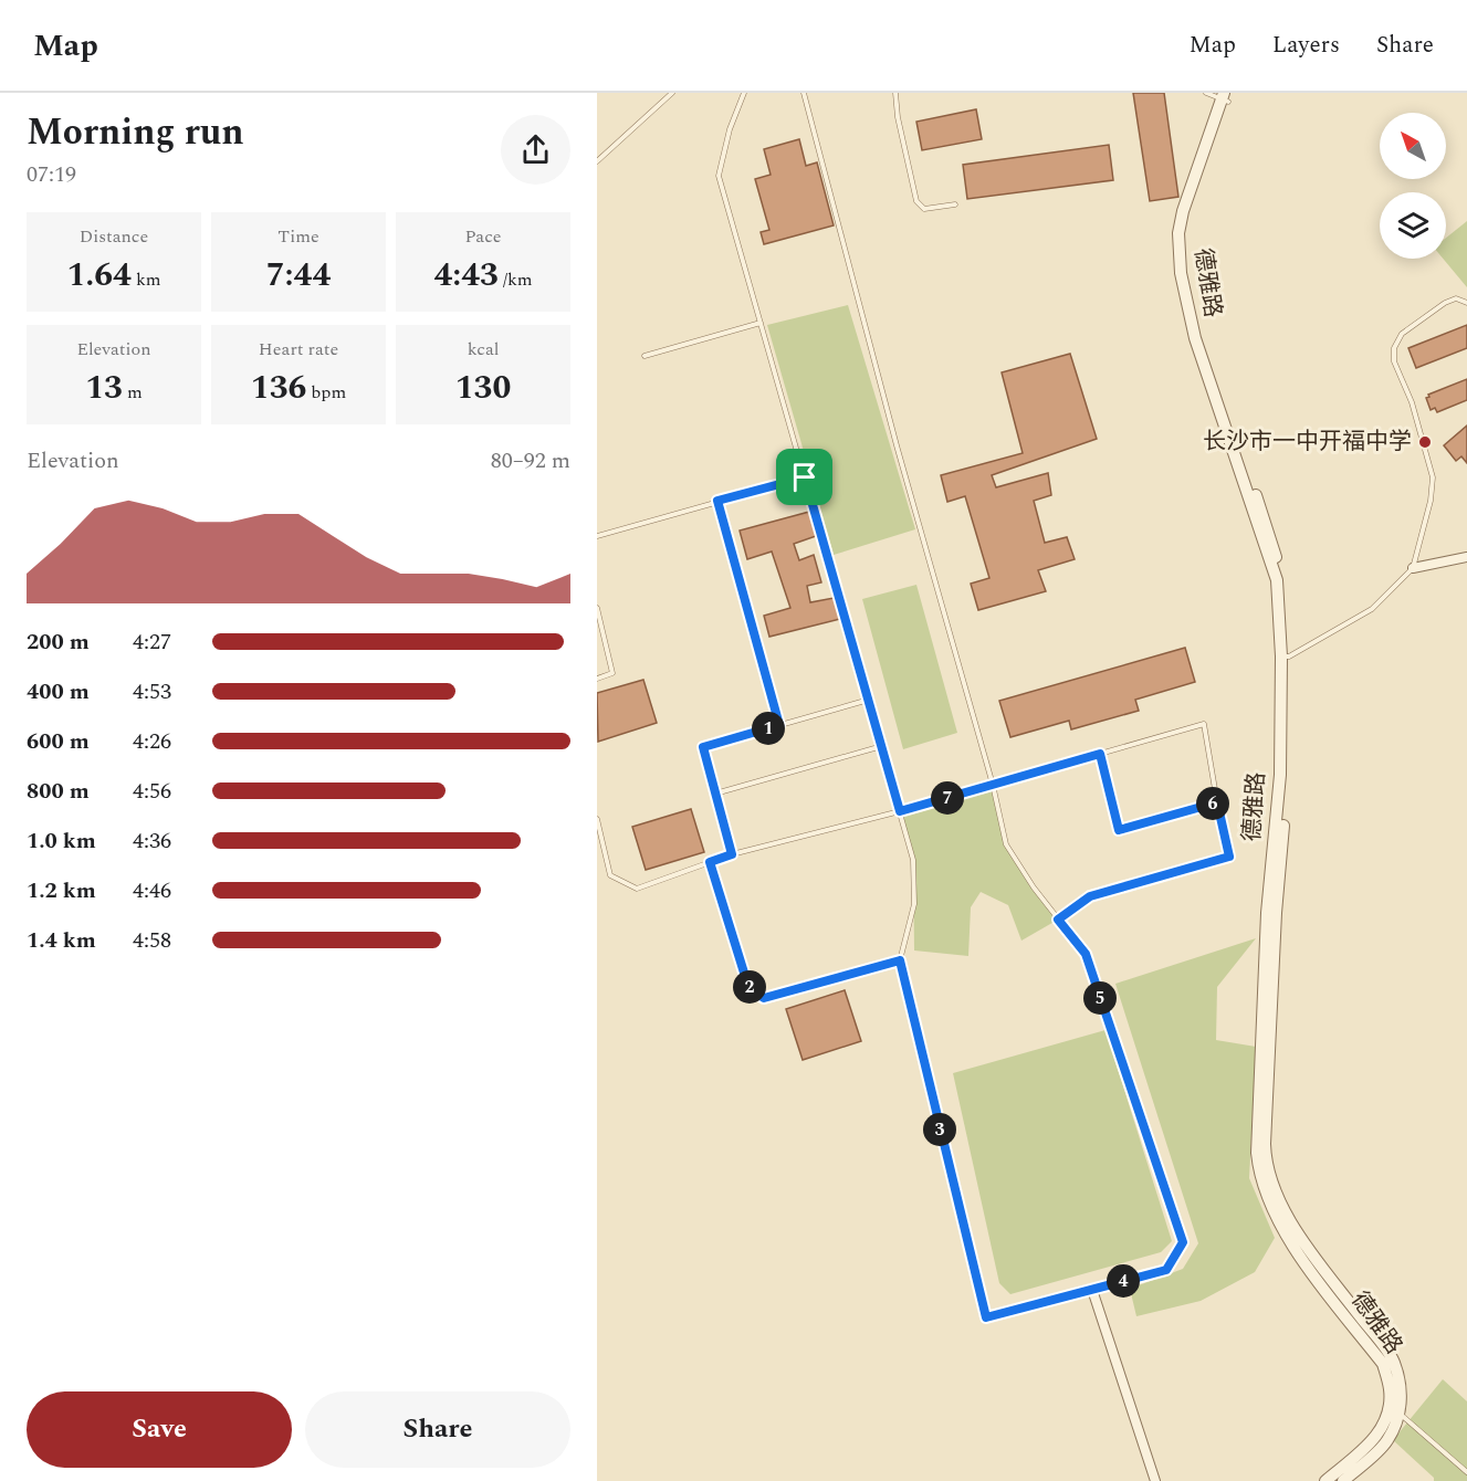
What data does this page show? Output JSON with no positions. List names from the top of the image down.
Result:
{
  "streets": {
    "street": ["德雅路"]
  },
  "places": ["长沙市一中开福中学"],
  "north": "top left",
  "page": {
    "header": "Map",
    "nav": ["Map", "Layers", "Share"],
    "heading": ["Morning run", "07:19"],
    "stats": [
      ["Distance", "1.64 km"],
      ["Time", "7:44"],
      ["Pace", "4:43 /km"],
      ["Elevation", "13 m"],
      ["Heart rate", "136 bpm"],
      ["kcal", "130"]
    ],
    "chart": ["Elevation", "80–92 m"],
    "list": [
      {
        "name": "200 m",
        "note": "4:27"
      },
      {
        "name": "400 m",
        "note": "4:53"
      },
      {
        "name": "600 m",
        "note": "4:26"
      },
      {
        "name": "800 m",
        "note": "4:56"
      },
      {
        "name": "1.0 km",
        "note": "4:36"
      },
      {
        "name": "1.2 km",
        "note": "4:46"
      },
      {
        "name": "1.4 km",
        "note": "4:58"
      }
    ],
    "pins": [
      "1",
      "7",
      "6",
      "2",
      "5",
      "3",
      "4"
    ],
    "buttons": ["Save", "Share"]
  }
}
